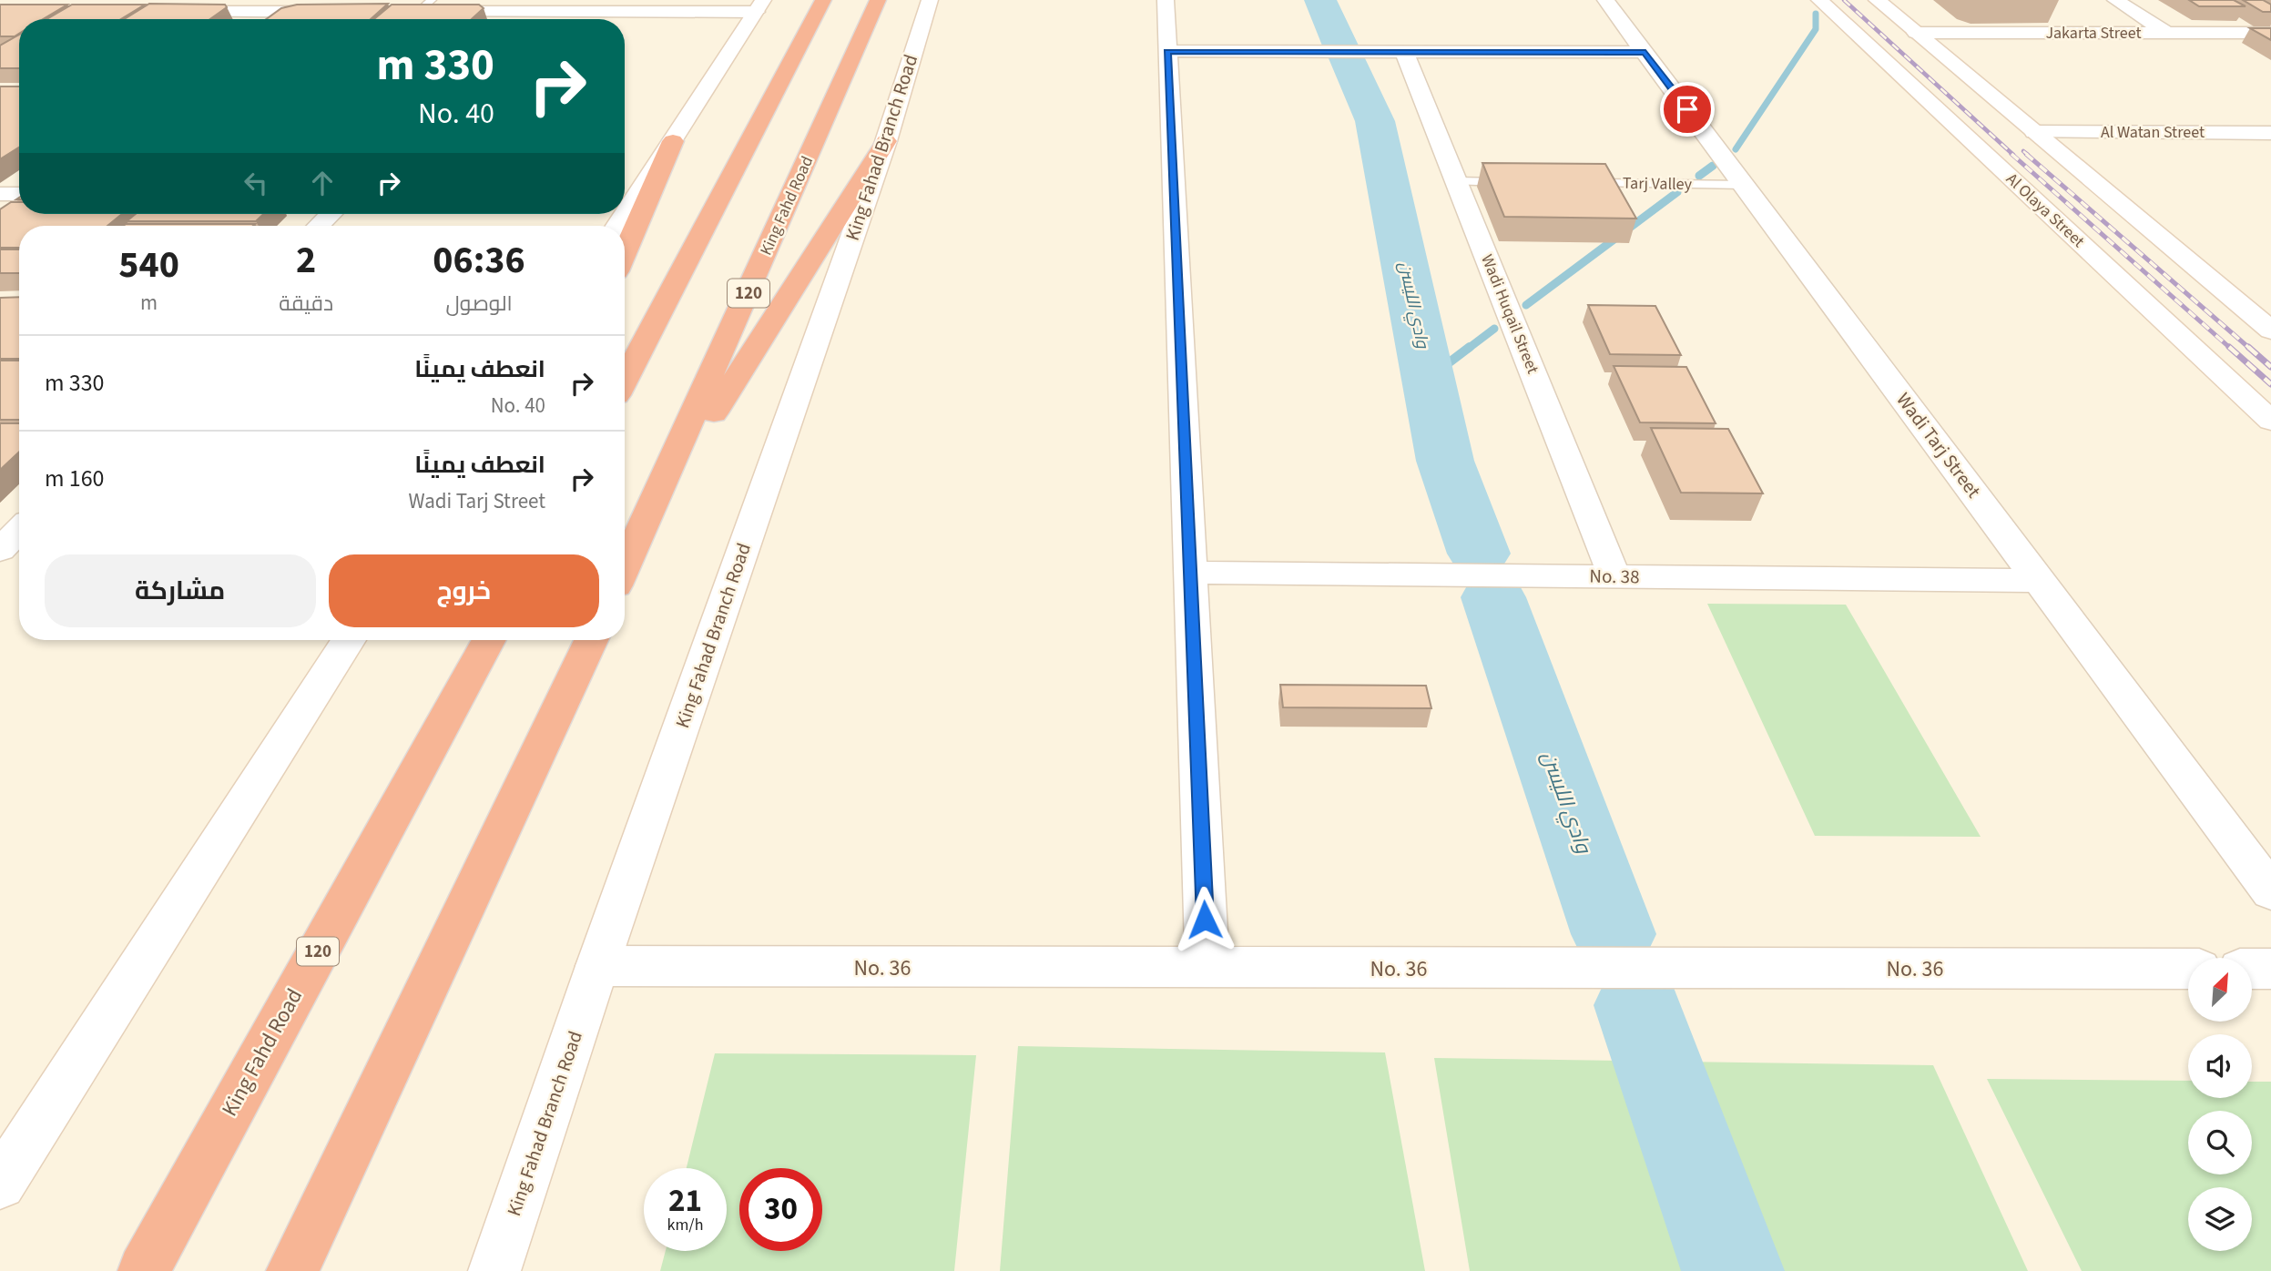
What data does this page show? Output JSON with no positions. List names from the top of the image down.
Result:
{
  "streets": {
    "highway": ["King Fahd Road", "120"],
    "street": [
      "Jakarta Street",
      "Al Watan Street",
      "King Fahad Branch Road",
      "Al Olaya Street",
      "Wadi Huqail Street",
      "Wadi Tarj Street",
      "No. 38",
      "No. 36"
    ],
    "lane": ["Tarj Valley"]
  },
  "crossings": [
    ["King Fahad Branch Road", "No. 36"],
    ["Tarj Valley", "Wadi Tarj Street"],
    ["Wadi Huqail Street", "No. 38"],
    ["Wadi Tarj Street", "No. 38"]
  ],
  "water": ["وادي الليسن"],
  "north": "top right",
  "page": {
    "turn": ["330 m", "No. 40"],
    "eta": [
      "06:36",
      "الوصول",
      "2",
      "دقيقة",
      "540",
      "m"
    ],
    "list": [
      {
        "name": "انعطف يمينًا",
        "note": "No. 40",
        "value": "330 m"
      },
      {
        "name": "انعطف يمينًا",
        "note": "Wadi Tarj Street",
        "value": "160 m"
      }
    ],
    "buttons": ["خروج", "مشاركة"],
    "speed": "21 km/h",
    "limit": "30"
  }
}
